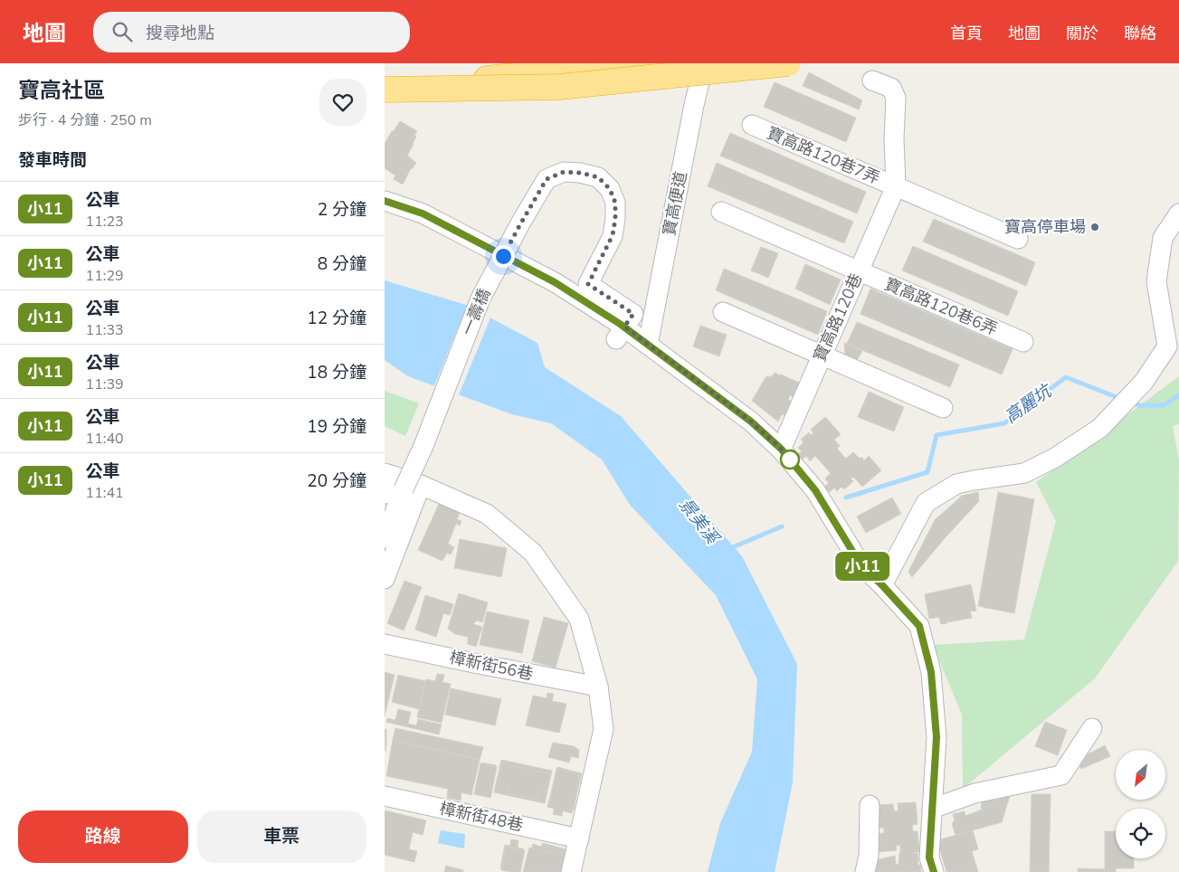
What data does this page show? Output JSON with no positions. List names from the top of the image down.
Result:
{
  "streets": {
    "street": [
      "寶高路120巷7弄",
      "寶高便道",
      "寶高路120巷6弄",
      "一壽橋",
      "寶高路120巷",
      "樟新街56巷",
      "樟新街48巷"
    ]
  },
  "crossings": [
    ["寶高路120巷7弄", "寶高路120巷"],
    ["寶高路120巷6弄", "寶高路120巷"]
  ],
  "water": ["高麗坑", "景美溪"],
  "places": ["寶高停車場"],
  "lines": ["bus line 小11"],
  "north": "bottom left",
  "page": {
    "header": "地圖",
    "search": "搜尋地點",
    "nav": [
      "首頁",
      "地圖",
      "關於",
      "聯絡"
    ],
    "heading": [
      ["寶高社區", "步行 · 4 分鐘 · 250 m"],
      "發車時間"
    ],
    "on_map": "小11",
    "list": [
      {
        "mark": "小11",
        "name": "公車",
        "note": "11:23",
        "value": "2 分鐘"
      },
      {
        "mark": "小11",
        "name": "公車",
        "note": "11:29",
        "value": "8 分鐘"
      },
      {
        "mark": "小11",
        "name": "公車",
        "note": "11:33",
        "value": "12 分鐘"
      },
      {
        "mark": "小11",
        "name": "公車",
        "note": "11:39",
        "value": "18 分鐘"
      },
      {
        "mark": "小11",
        "name": "公車",
        "note": "11:40",
        "value": "19 分鐘"
      },
      {
        "mark": "小11",
        "name": "公車",
        "note": "11:41",
        "value": "20 分鐘"
      }
    ],
    "buttons": ["路線", "車票"]
  }
}
